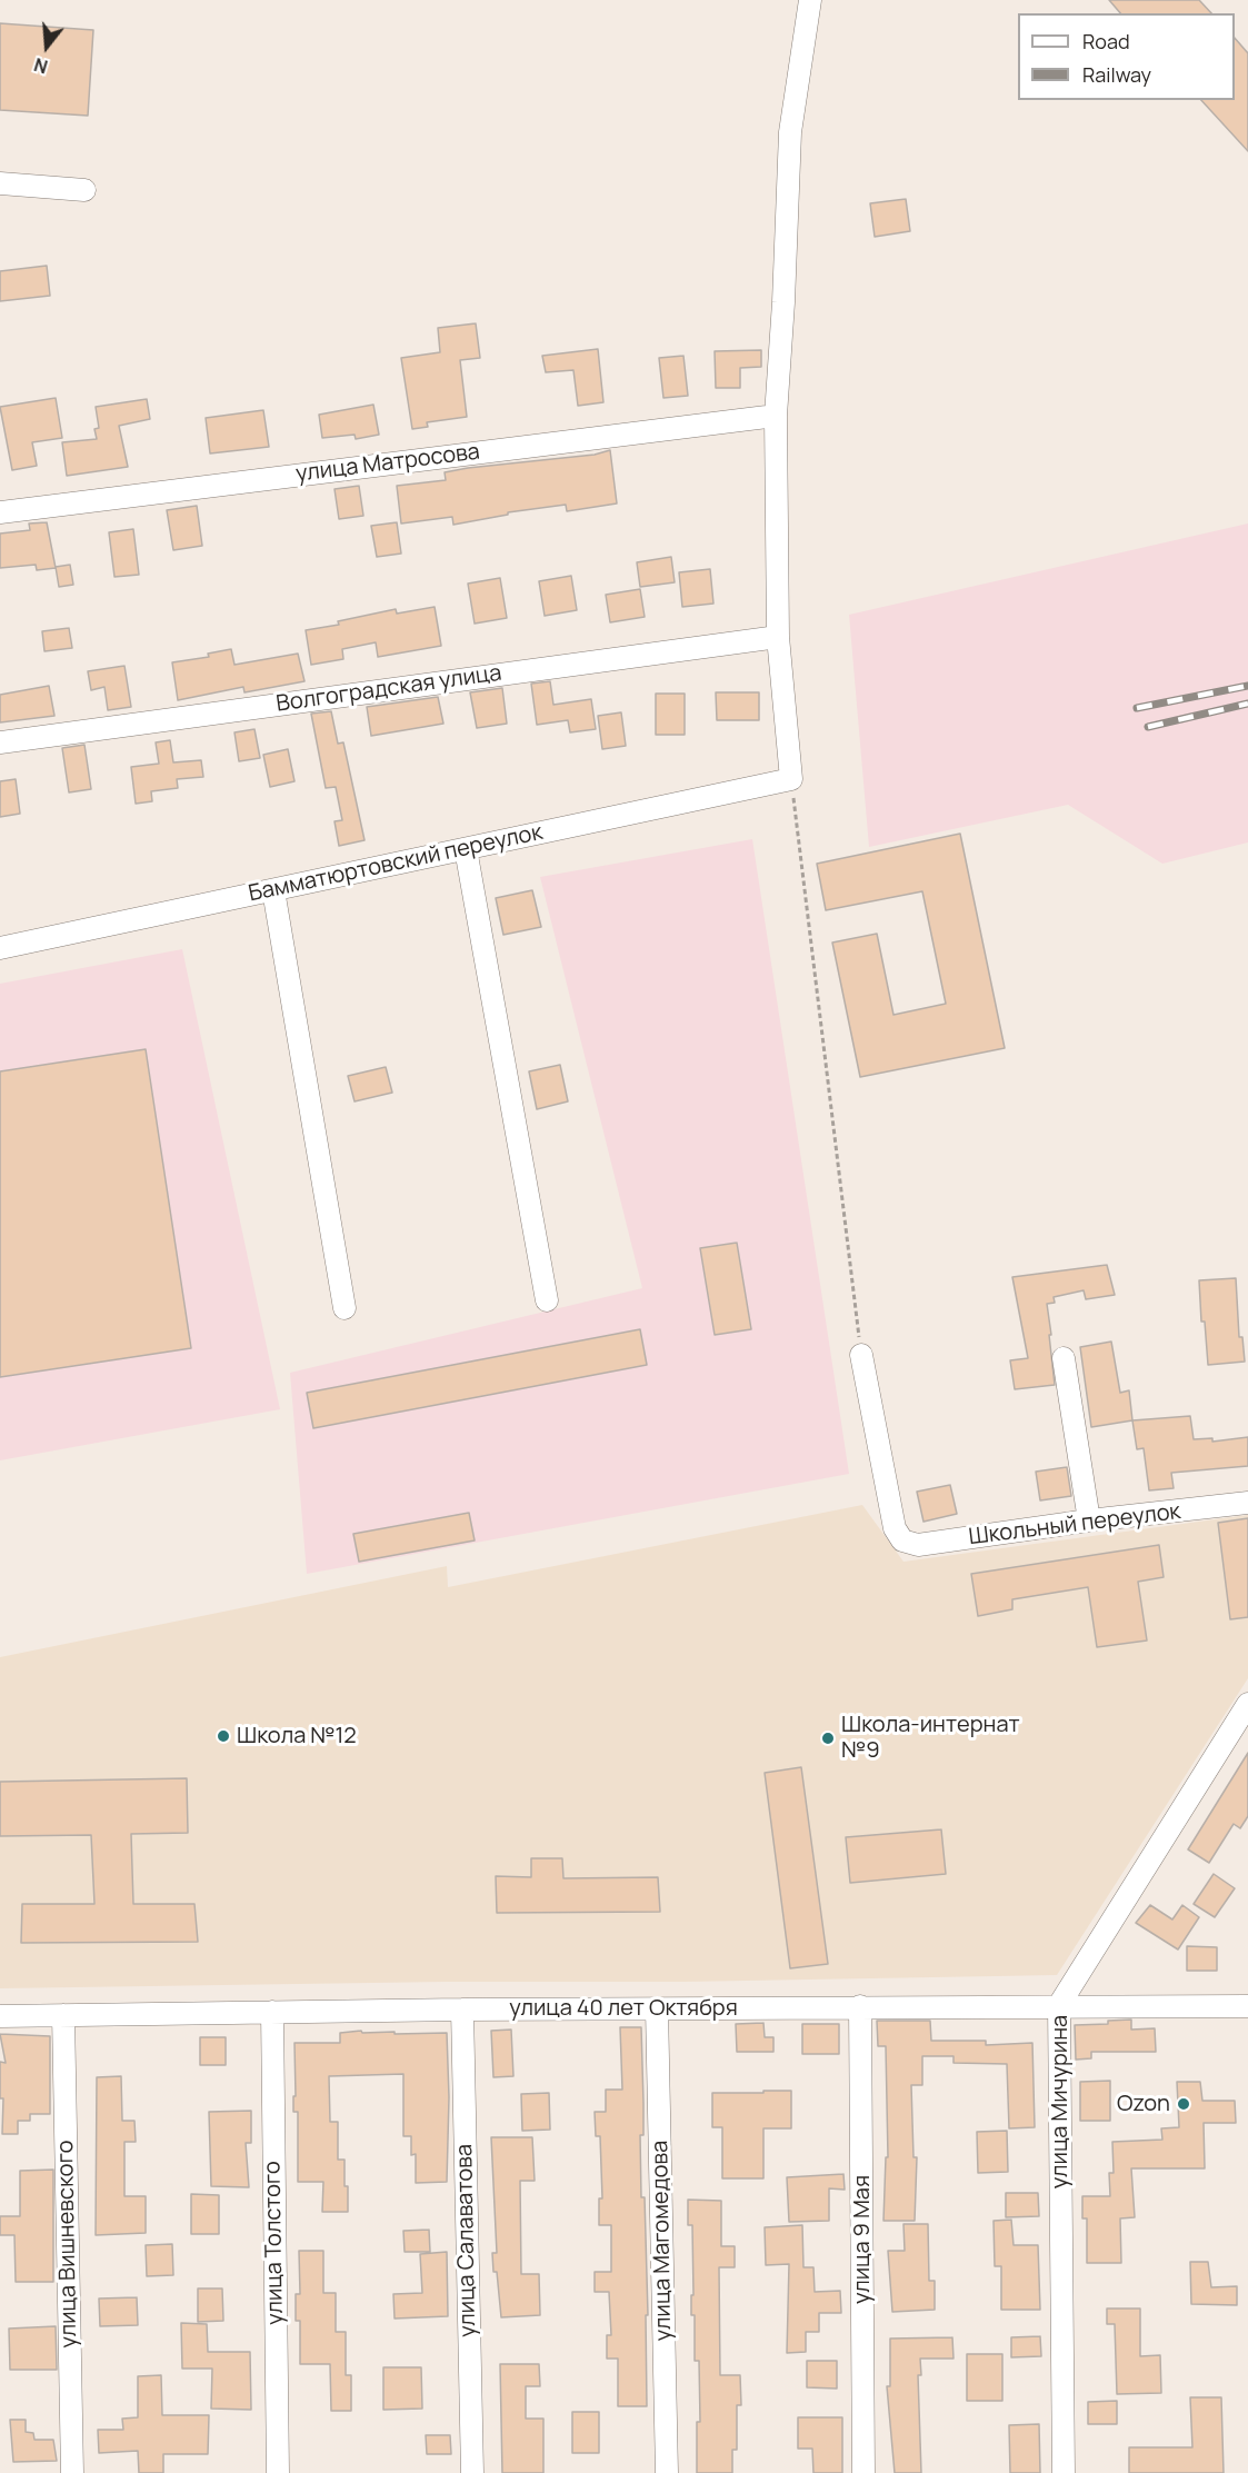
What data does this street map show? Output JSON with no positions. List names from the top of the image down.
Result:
{
  "streets": {
    "street": [
      "улица Матросова",
      "Волгоградская улица",
      "Бамматюртовский переулок",
      "Школьный переулок",
      "улица 40 лет Октября",
      "улица Мичурина",
      "улица 9 Мая",
      "улица Салаватова",
      "улица Магомедова",
      "улица Толстого",
      "улица Вишневского"
    ]
  },
  "crossings": [
    ["улица 40 лет Октября", "улица Мичурина"],
    ["улица 40 лет Октября", "улица 9 Мая"],
    ["улица 40 лет Октября", "улица Салаватова"],
    ["улица 40 лет Октября", "улица Магомедова"],
    ["улица 40 лет Октября", "улица Толстого"],
    ["улица 40 лет Октября", "улица Вишневского"]
  ],
  "places": ["Школа №12", "Школа-интернат №9", "Ozon"],
  "legend": ["Road", "Railway"],
  "north": "bottom"
}
